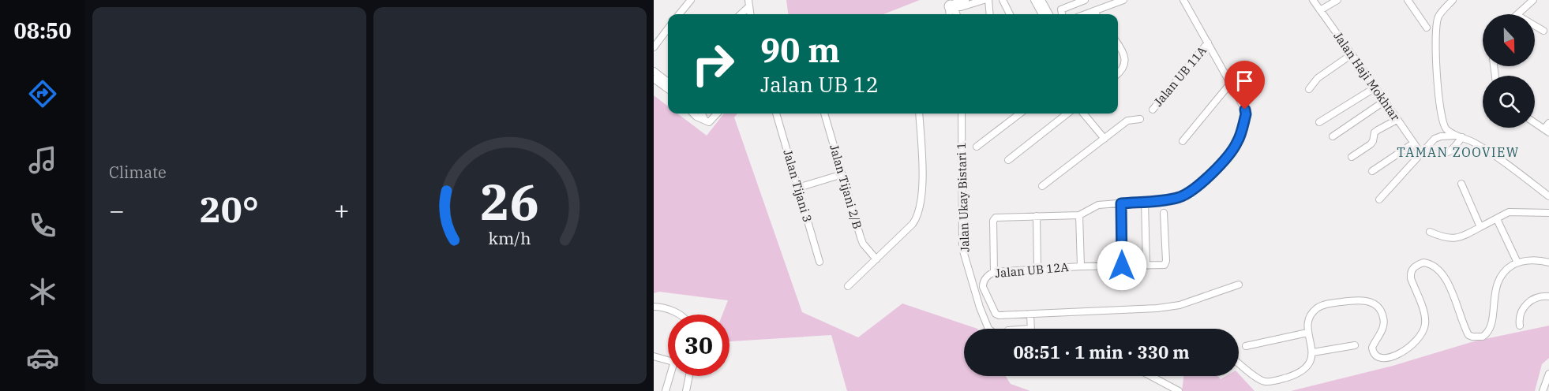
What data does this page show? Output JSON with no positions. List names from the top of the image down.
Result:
{
  "streets": {
    "street": [
      "Jalan UB 11A",
      "Jalan Haji Mokhtar",
      "Jalan Tijani 3",
      "Jalan Tijani 2/B",
      "Jalan Ukay Bistari 1",
      "Jalan UB 12A"
    ]
  },
  "districts": ["TAMAN ZOOVIEW"],
  "north": "bottom",
  "page": {
    "tabs": "08:50",
    "tile": "Climate",
    "turn": ["90 m", "Jalan UB 12"],
    "heat": ["−", "20°", "+"],
    "limit": "30",
    "trip": "08:51 · 1 min · 330 m",
    "gauge": ["26", "km/h"]
  }
}
